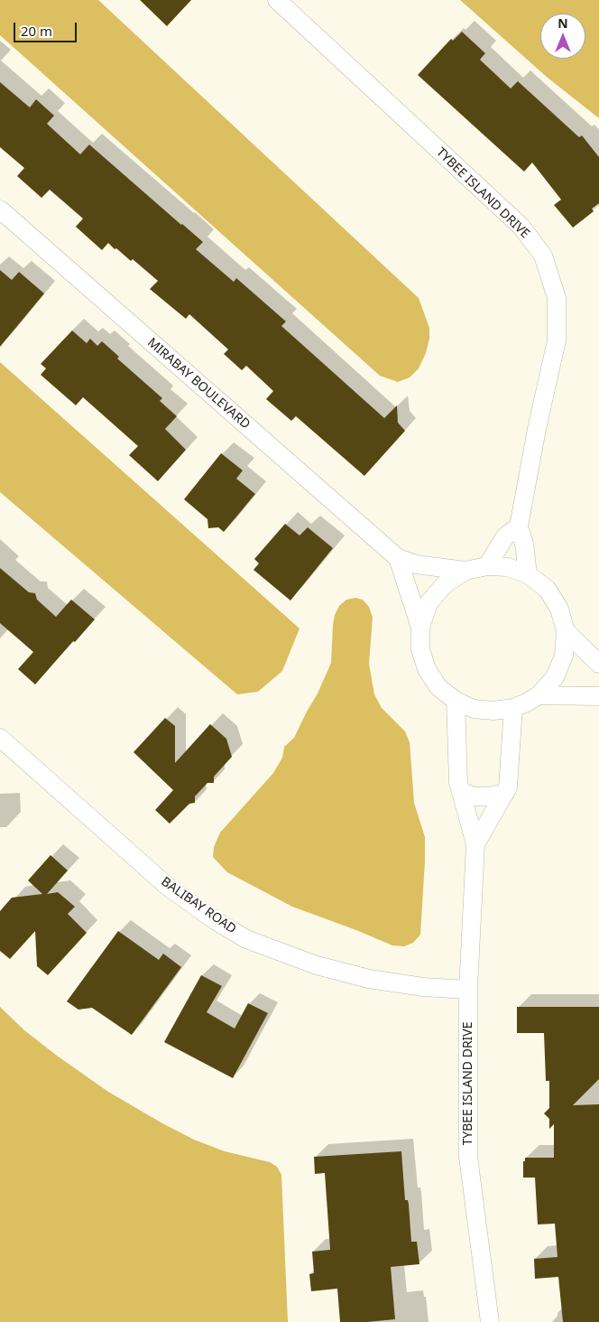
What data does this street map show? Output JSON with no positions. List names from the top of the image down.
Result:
{
  "streets": {
    "street": ["TYBEE ISLAND DRIVE", "MIRABAY BOULEVARD", "BALIBAY ROAD"]
  },
  "crossings": [
    ["TYBEE ISLAND DRIVE", "MIRABAY BOULEVARD"],
    ["TYBEE ISLAND DRIVE", "BALIBAY ROAD"]
  ],
  "scale_bar": "20 m",
  "north": "top"
}
